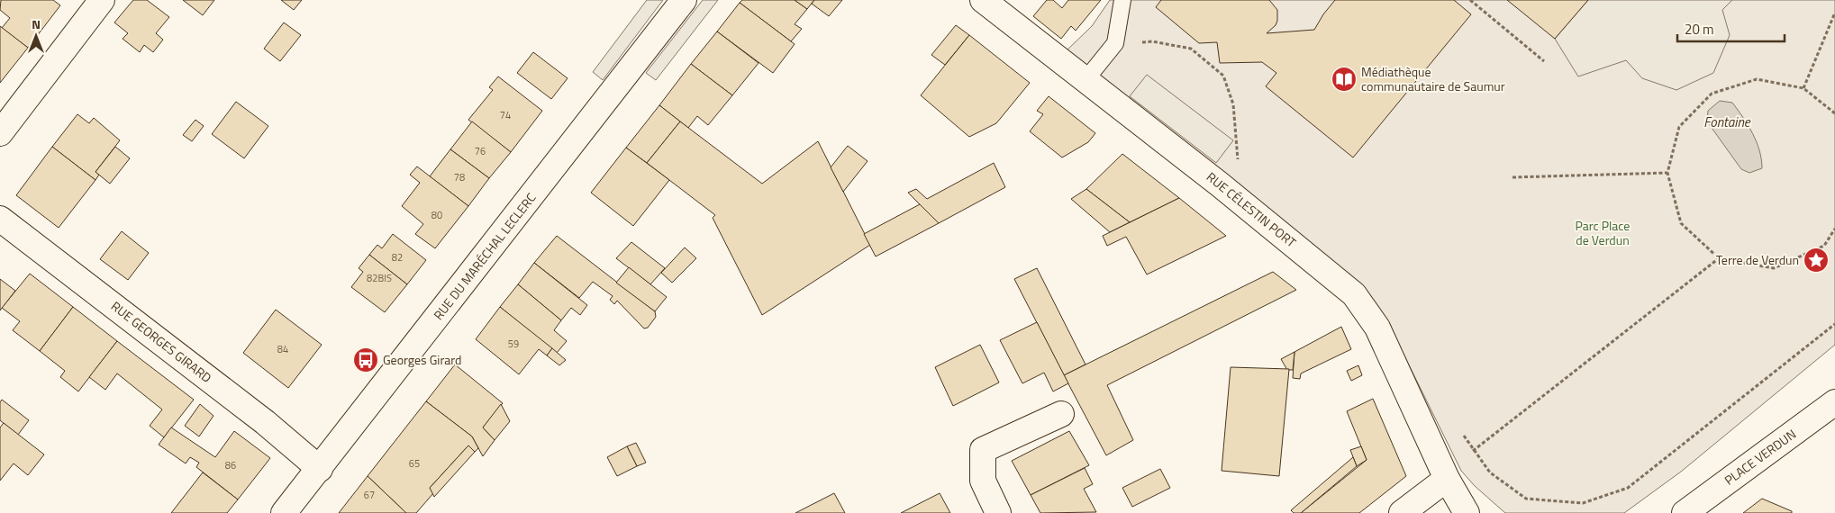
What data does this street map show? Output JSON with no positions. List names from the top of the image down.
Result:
{
  "streets": {
    "street": [
      "RUE CÉLESTIN PORT",
      "RUE DU MARÉCHAL LECLERC",
      "RUE GEORGES GIRARD",
      "PLACE VERDUN"
    ]
  },
  "crossings": [
    ["RUE DU MARÉCHAL LECLERC", "RUE GEORGES GIRARD"]
  ],
  "water": ["Fontaine"],
  "parks": ["Parc Place de Verdun"],
  "places": {
    "library": ["Médiathèque communautaire de Saumur"],
    "place": ["Terre de Verdun"],
    "bus stop": ["Georges Girard"]
  },
  "house_numbers": [
    "74",
    "76",
    "78",
    "80",
    "82",
    "82BIS",
    "59",
    "84",
    "65",
    "86",
    "67"
  ],
  "scale_bar": "20 m",
  "north": "top"
}
